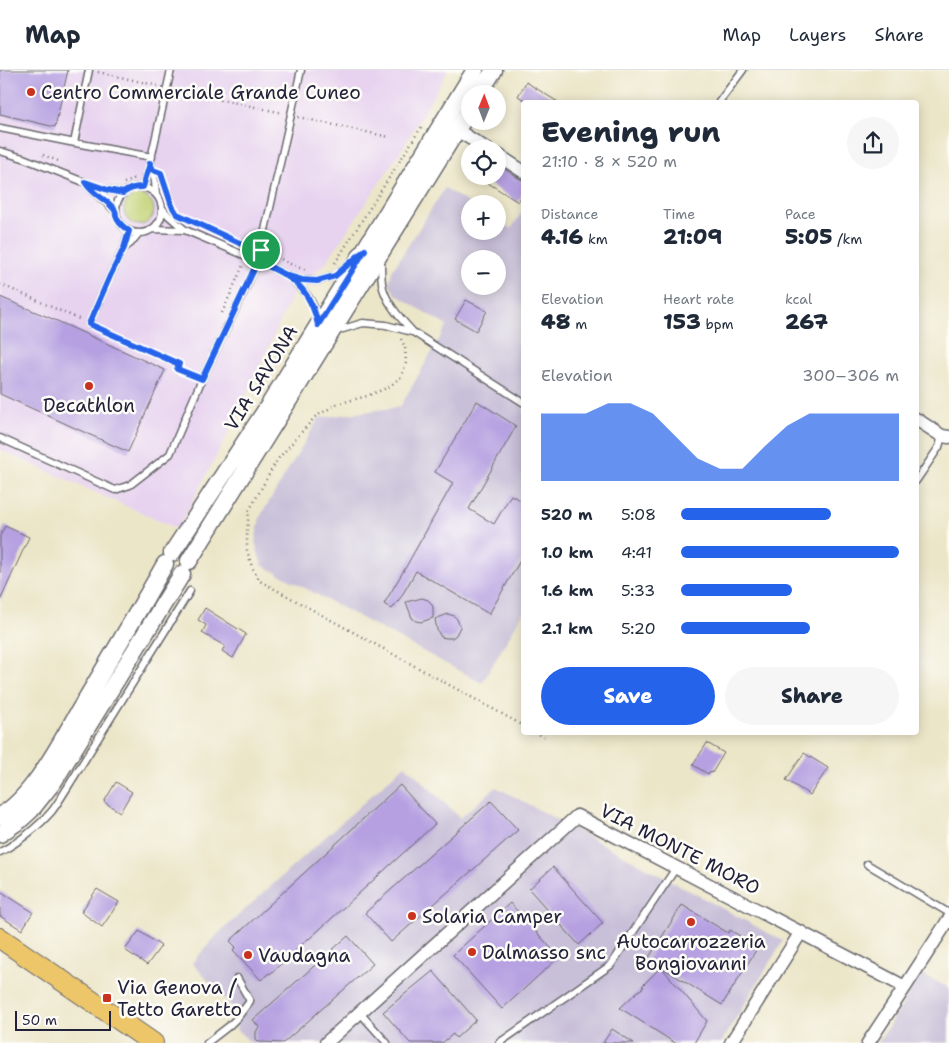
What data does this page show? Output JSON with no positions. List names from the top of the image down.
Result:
{
  "streets": {
    "street": ["VIA SAVONA", "VIA MONTE MORO"]
  },
  "places": {
    "other": [
      "Centro Commerciale Grande Cuneo",
      "Decathlon",
      "Solaria Camper",
      "Autocarrozzeria Bongiovanni",
      "Dalmasso snc",
      "Vaudagna"
    ],
    "transit": ["Via Genova / Tetto Garetto"]
  },
  "scale_bar": "50 m",
  "north": "top",
  "page": {
    "header": "Map",
    "nav": ["Map", "Layers", "Share"],
    "map_buttons": ["+", "−"],
    "heading": ["Evening run", "21:10 · 8 × 520 m"],
    "stats": [
      ["Distance", "4.16 km"],
      ["Time", "21:09"],
      ["Pace", "5:05 /km"],
      ["Elevation", "48 m"],
      ["Heart rate", "153 bpm"],
      ["kcal", "267"]
    ],
    "chart": ["Elevation", "300–306 m"],
    "list": [
      {
        "name": "520 m",
        "note": "5:08"
      },
      {
        "name": "1.0 km",
        "note": "4:41"
      },
      {
        "name": "1.6 km",
        "note": "5:33"
      },
      {
        "name": "2.1 km",
        "note": "5:20"
      }
    ],
    "buttons": ["Save", "Share"],
    "scale": "50 m"
  }
}
